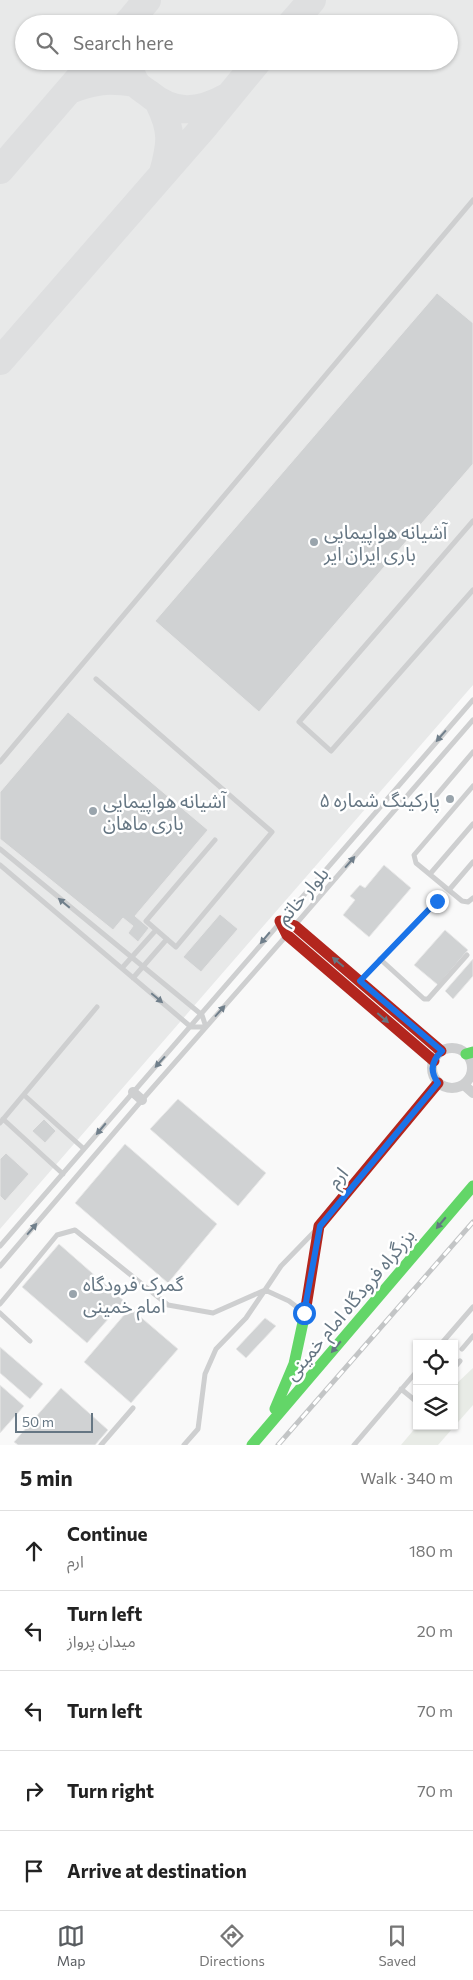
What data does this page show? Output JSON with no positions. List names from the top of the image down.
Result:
{
  "streets": {
    "main road": ["ارم", "بزرگراه فرودگاه امام خمینی"],
    "lane": ["بلوار خاتم"]
  },
  "crossings": [
    ["ارم", "بزرگراه فرودگاه امام خمینی"]
  ],
  "one_way": ["بزرگراه فرودگاه امام خمینی"],
  "places": [
    "آشیانه هواپیمایی باری ایران ایر",
    "پارکینگ شماره ۵",
    "آشیانه هواپیمایی باری ماهان",
    "گمرک فرودگاه امام خمینی"
  ],
  "scale_bar": "50 m",
  "page": {
    "search": "Search here",
    "scale": "50 m",
    "heading": ["5 min", "Walk · 340 m"],
    "list": [
      ["Continue", "ارم", "180 m"],
      ["Turn left", "میدان پرواز", "20 m"],
      ["Turn left", "70 m"],
      ["Turn right", "70 m"],
      "Arrive at destination"
    ],
    "nav": ["Map", "Directions", "Saved"]
  }
}
